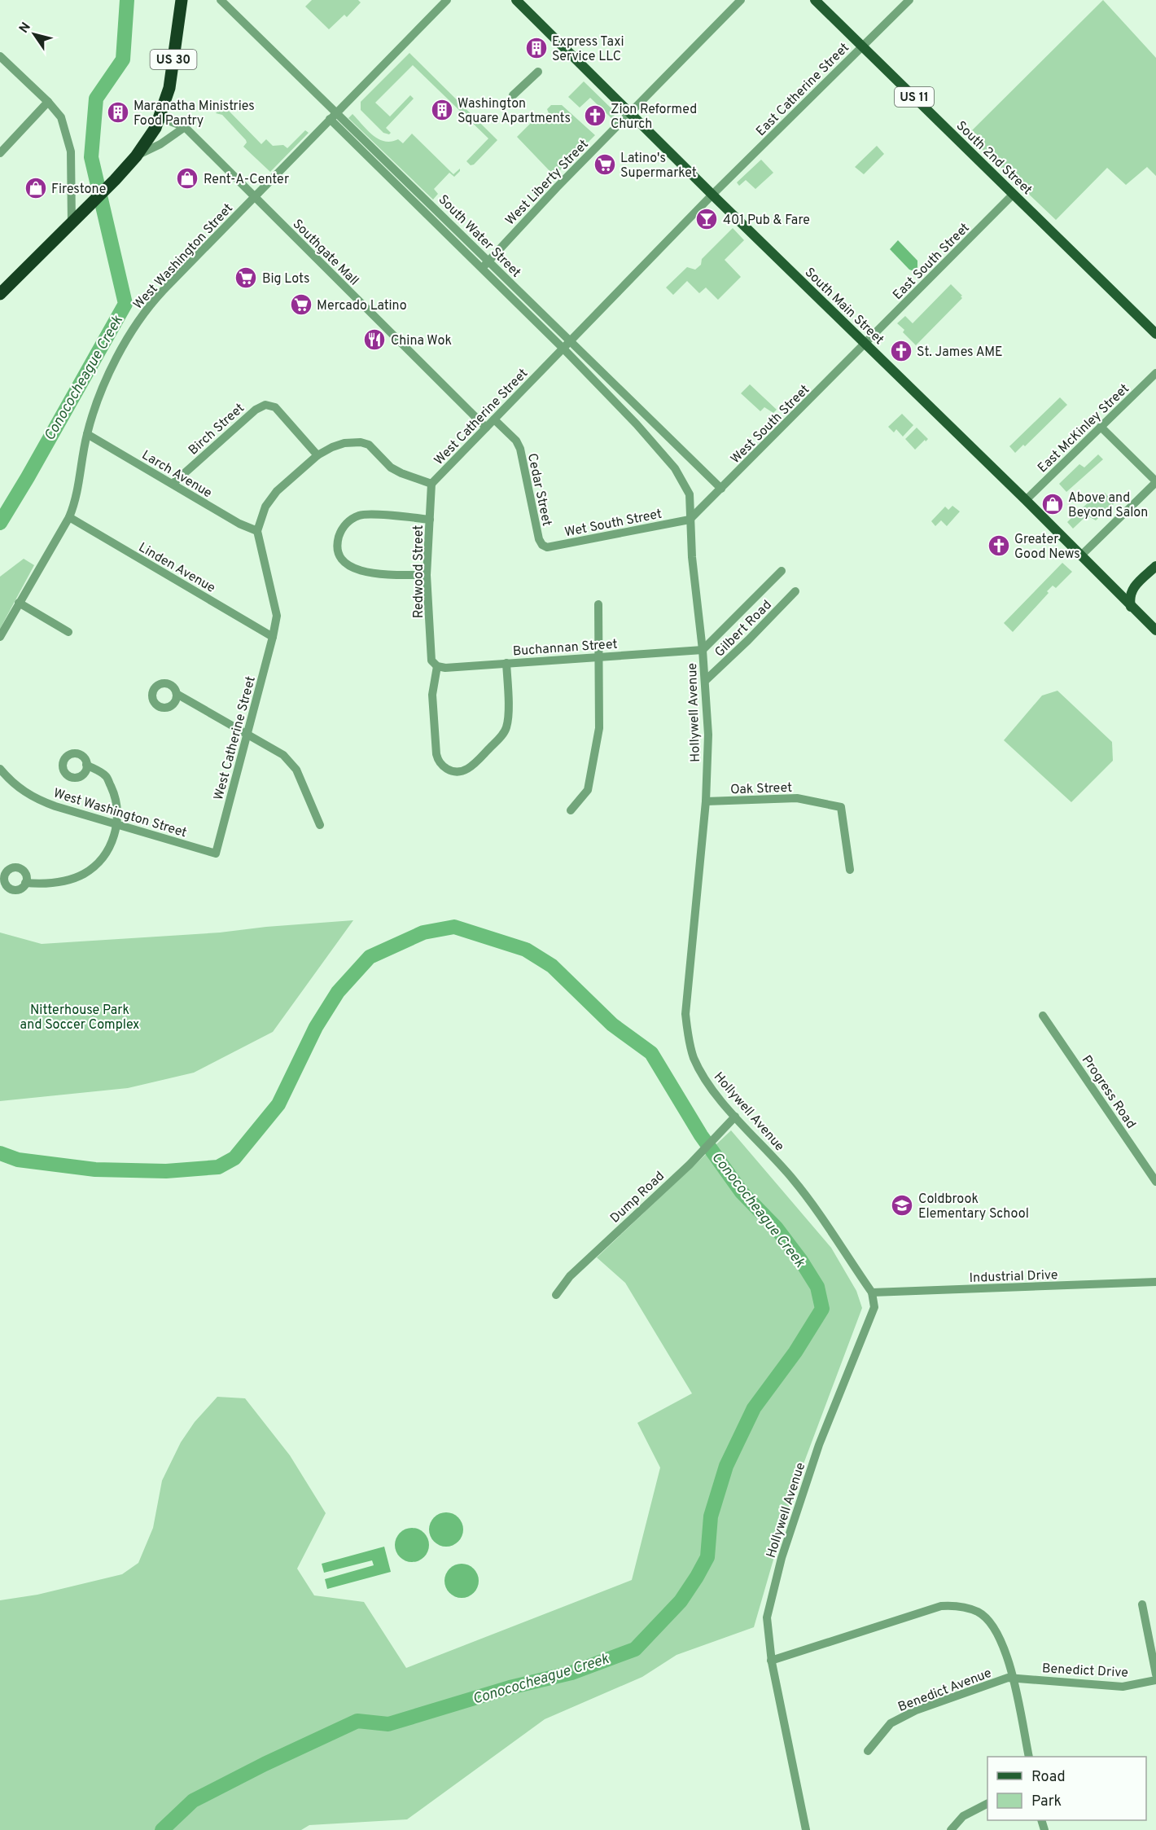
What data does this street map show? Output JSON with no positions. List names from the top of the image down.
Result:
{
  "streets": {
    "highway": ["US 30"],
    "main road": ["US 11", "South 2nd Street", "South Main Street"],
    "street": [
      "East Catherine Street",
      "West Liberty Street",
      "South Water Street",
      "Southgate Mall",
      "West Washington Street",
      "East South Street",
      "West Catherine Street",
      "West South Street",
      "East McKinley Street",
      "Birch Street",
      "Larch Avenue",
      "Cedar Street",
      "Wet South Street",
      "Linden Avenue",
      "Redwood Street",
      "Gilbert Road",
      "Buchannan Street",
      "Hollywell Avenue",
      "Oak Street",
      "Progress Road",
      "Dump Road",
      "Industrial Drive",
      "Benedict Drive",
      "Benedict Avenue"
    ]
  },
  "crossings": [
    ["East Catherine Street", "South 2nd Street"],
    ["East Catherine Street", "South Main Street"],
    ["East Catherine Street", "West Catherine Street"],
    ["South 2nd Street", "East South Street"],
    ["West Liberty Street", "South Water Street"],
    ["West Liberty Street", "South Main Street"],
    ["South Water Street", "West Washington Street"],
    ["South Water Street", "West Catherine Street"],
    ["South Water Street", "West South Street"],
    ["South Water Street", "Hollywell Avenue"],
    ["Southgate Mall", "West Washington Street"],
    ["Southgate Mall", "West Catherine Street"],
    ["West Washington Street", "West Catherine Street"],
    ["West Washington Street", "Larch Avenue"],
    ["West Washington Street", "Linden Avenue"],
    ["East South Street", "South Main Street"],
    ["East South Street", "West South Street"],
    ["South Main Street", "West Catherine Street"],
    ["South Main Street", "West South Street"],
    ["South Main Street", "East McKinley Street"],
    ["West Catherine Street", "Birch Street"],
    ["West Catherine Street", "Larch Avenue"],
    ["West Catherine Street", "Cedar Street"],
    ["West Catherine Street", "Linden Avenue"],
    ["West Catherine Street", "Redwood Street"],
    ["West Catherine Street", "Hollywell Avenue"],
    ["West South Street", "Wet South Street"],
    ["West South Street", "Hollywell Avenue"],
    ["Birch Street", "Larch Avenue"],
    ["Cedar Street", "Wet South Street"],
    ["Wet South Street", "Hollywell Avenue"],
    ["Redwood Street", "Buchannan Street"],
    ["Gilbert Road", "Hollywell Avenue"],
    ["Buchannan Street", "Hollywell Avenue"],
    ["Hollywell Avenue", "Oak Street"],
    ["Hollywell Avenue", "Dump Road"],
    ["Hollywell Avenue", "Industrial Drive"],
    ["Benedict Drive", "Benedict Avenue"]
  ],
  "water": ["Conococheague Creek"],
  "parks": ["Nitterhouse Park and Soccer Complex"],
  "places": {
    "building": ["Express Taxi Service LLC", "Washington Square Apartments", "Maranatha Ministries Food Pantry"],
    "church": ["Zion Reformed Church", "St. James AME", "Greater Good News"],
    "supermarket": ["Latino's Supermarket", "Big Lots", "Mercado Latino"],
    "shop": ["Rent-A-Center", "Firestone", "Above and Beyond Salon"],
    "bar": ["401 Pub & Fare"],
    "restaurant": ["China Wok"],
    "school or university": ["Coldbrook Elementary School"]
  },
  "legend": ["Road", "Park"],
  "north": "top left"
}
